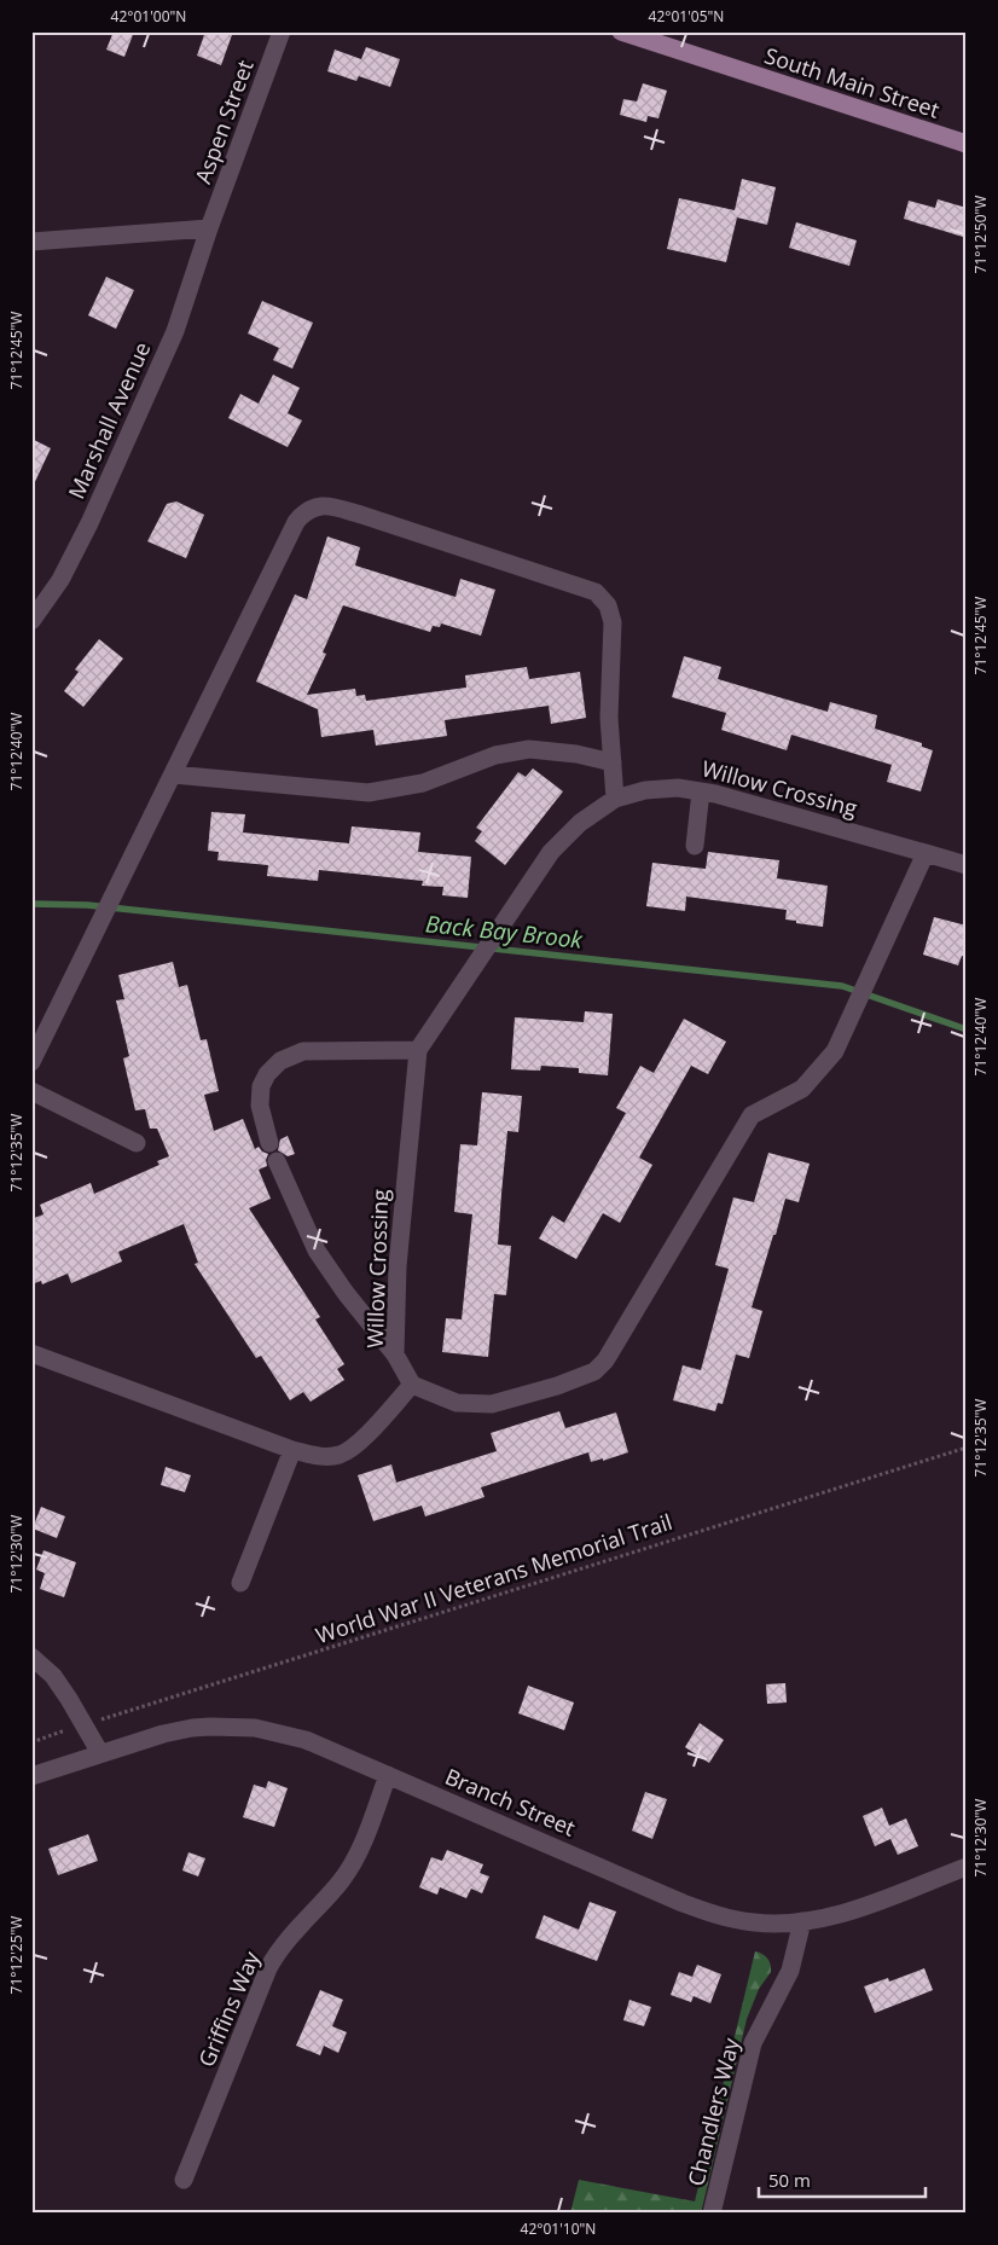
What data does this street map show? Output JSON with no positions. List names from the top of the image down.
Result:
{
  "streets": {
    "main road": ["South Main Street"],
    "street": [
      "Aspen Street",
      "Marshall Avenue",
      "Willow Crossing",
      "Branch Street",
      "Griffins Way",
      "Chandlers Way"
    ],
    "path": ["World War II Veterans Memorial Trail"]
  },
  "crossings": [
    ["Aspen Street", "Marshall Avenue"],
    ["Branch Street", "Griffins Way"],
    ["Branch Street", "Chandlers Way"]
  ],
  "water": ["Back Bay Brook"],
  "scale_bar": "50 m",
  "coordinates": [
    "42°01'00\"N",
    "42°01'05\"N",
    "71°12'50\"W",
    "71°12'45\"W",
    "71°12'40\"W",
    "71°12'35\"W",
    "71°12'30\"W",
    "71°12'25\"W",
    "42°01'10\"N"
  ]
}
